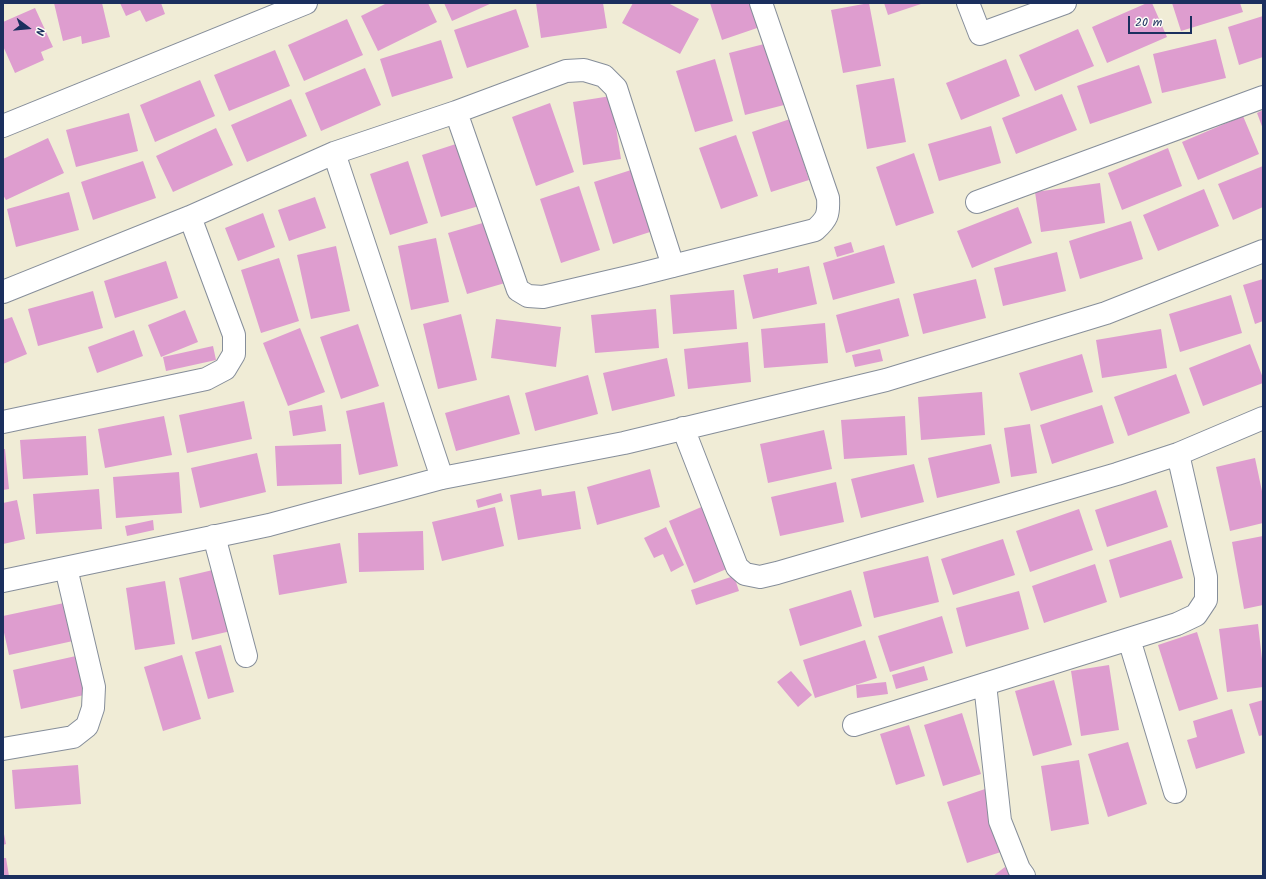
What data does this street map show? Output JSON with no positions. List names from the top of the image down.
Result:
{
  "scale_bar": "20 m",
  "north": "right"
}
